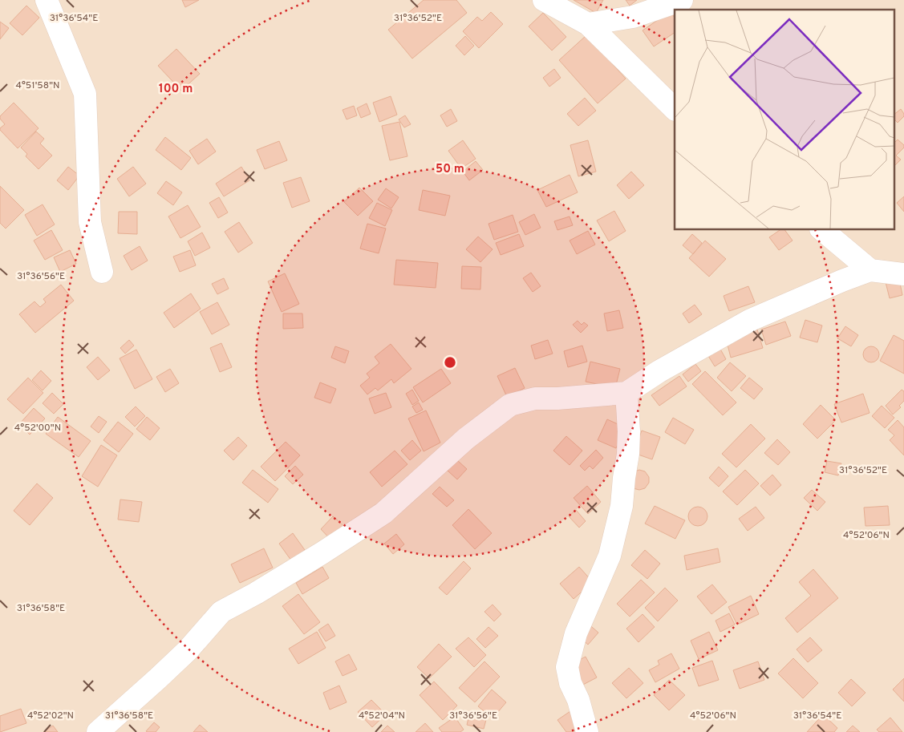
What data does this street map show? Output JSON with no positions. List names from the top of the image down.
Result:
{
  "coordinates": [
    "31°36'52\"E",
    "31°36'54\"E",
    "4°51'58\"N",
    "31°36'56\"E",
    "4°52'00\"N",
    "4°52'06\"N",
    "31°36'58\"E",
    "4°52'02\"N",
    "4°52'04\"N"
  ],
  "rings": ["100 m", "50 m"]
}
